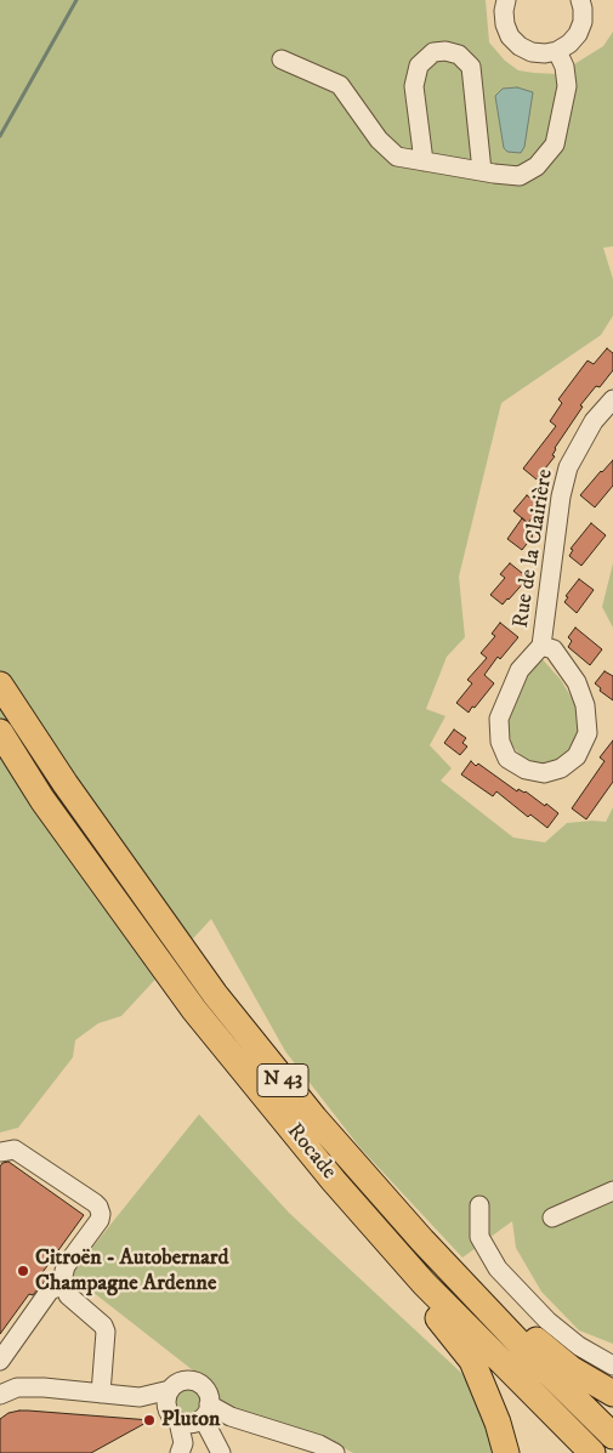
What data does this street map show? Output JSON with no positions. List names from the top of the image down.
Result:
{
  "streets": {
    "highway": ["N 43", "Rocade"],
    "street": ["Rue de la Clairière"]
  },
  "places": ["Citroën - Autobernard Champagne Ardenne", "Pluton"]
}
